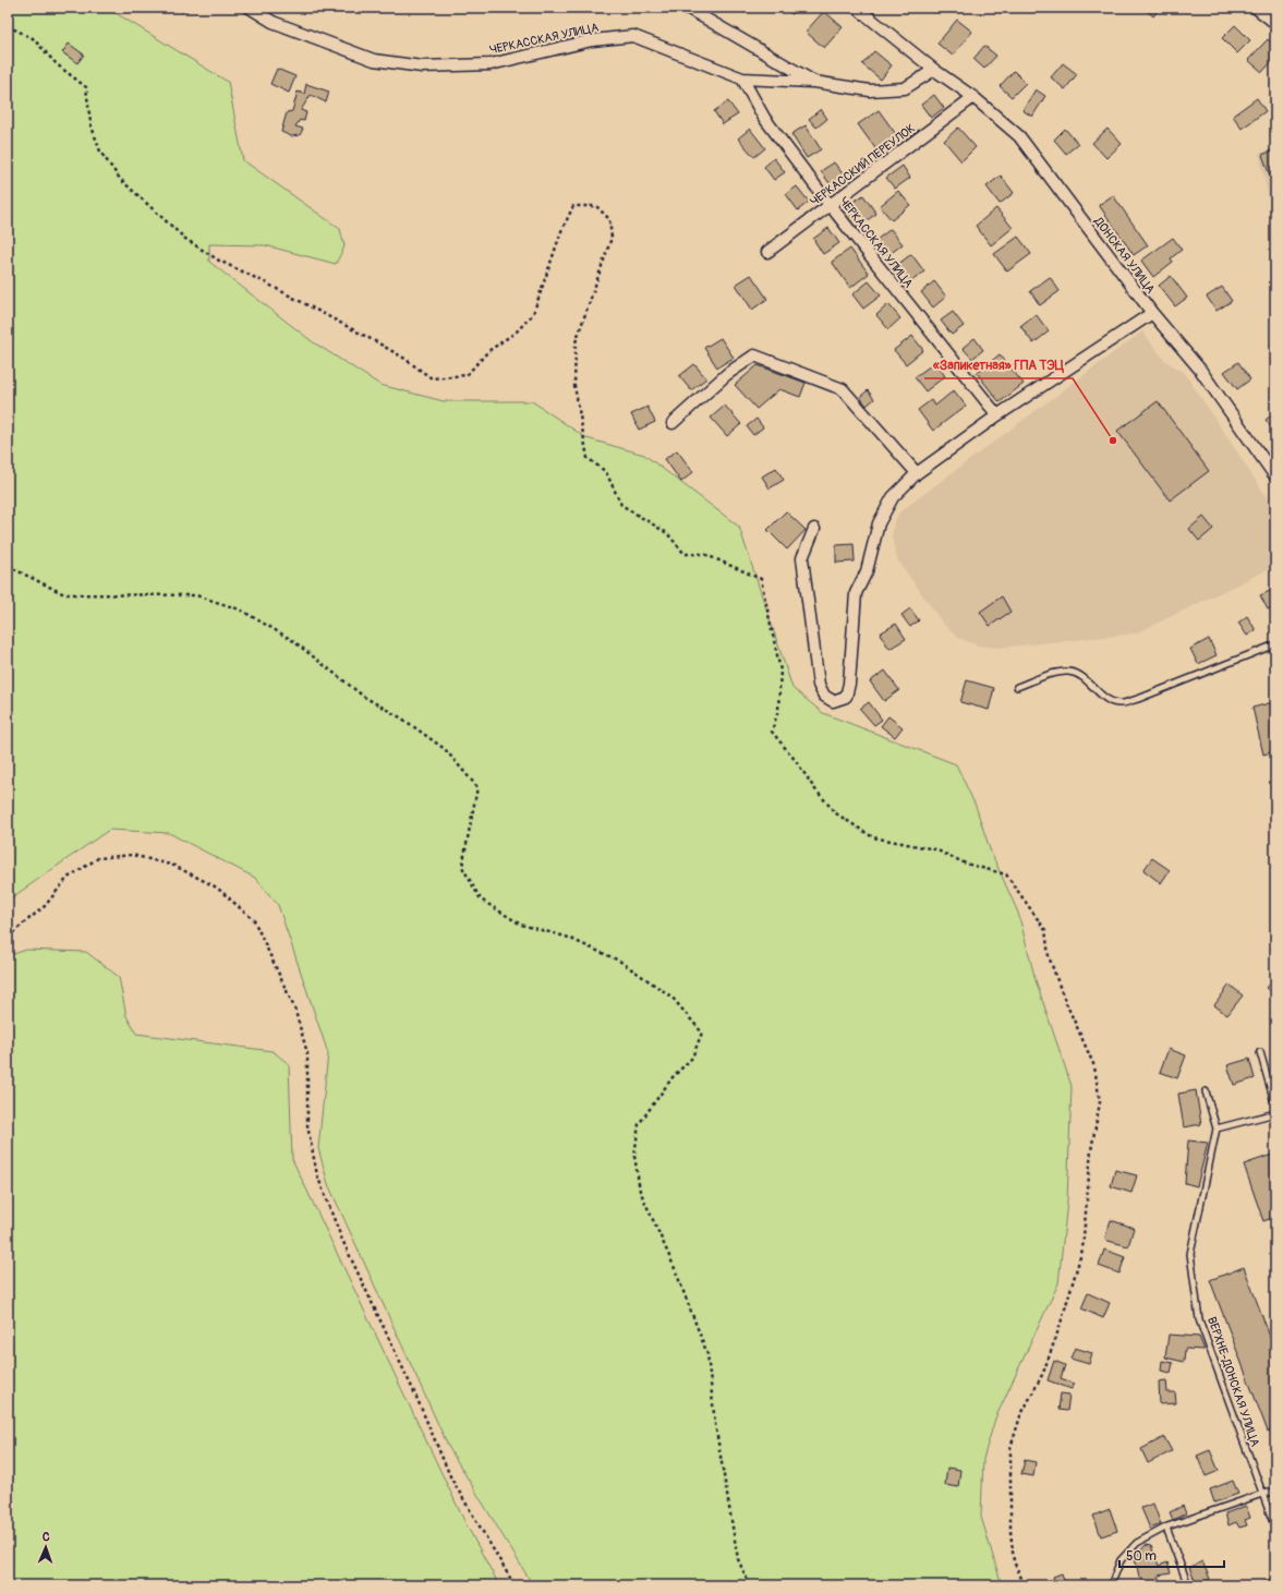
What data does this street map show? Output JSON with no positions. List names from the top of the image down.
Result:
{
  "streets": {
    "street": ["ЧЕРКАССКАЯ УЛИЦА", "ЧЕРКАССКИЙ ПЕРЕУЛОК", "ДОНСКАЯ УЛИЦА"],
    "lane": ["ВЕРХНЕ-ДОНСКАЯ УЛИЦА"]
  },
  "crossings": [
    ["ЧЕРКАССКАЯ УЛИЦА", "ЧЕРКАССКИЙ ПЕРЕУЛОК"],
    ["ЧЕРКАССКИЙ ПЕРЕУЛОК", "ДОНСКАЯ УЛИЦА"]
  ],
  "places": ["«Запикетная» ГПА ТЭЦ"],
  "scale_bar": "50 m",
  "north": "top"
}
